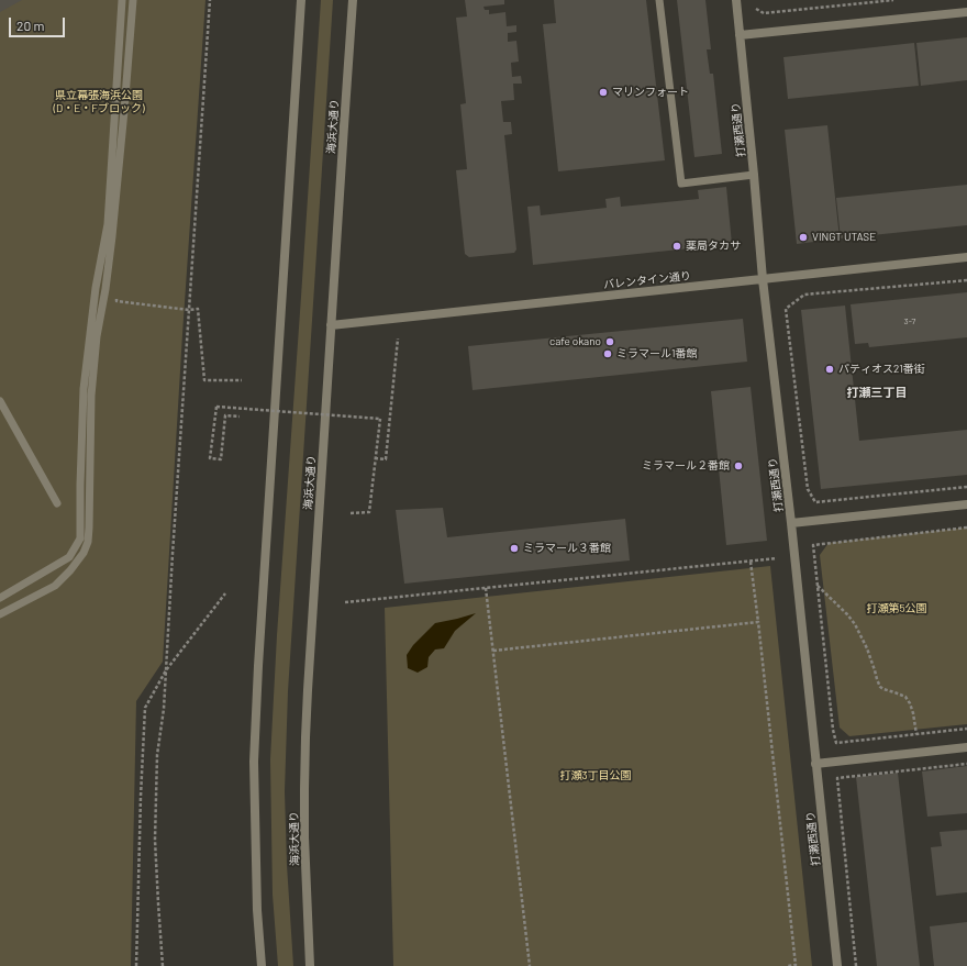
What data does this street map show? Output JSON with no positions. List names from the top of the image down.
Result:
{
  "streets": {
    "street": ["海浜大通り", "打瀬西通り", "バレンタイン通り"]
  },
  "crossings": [
    ["海浜大通り", "バレンタイン通り"],
    ["打瀬西通り", "バレンタイン通り"]
  ],
  "districts": ["打瀬三丁目"],
  "parks": ["県立幕張海浜公園 (D・E・Fブロック)", "打瀬第5公園", "打瀬3丁目公園"],
  "places": [
    "マリンフォート",
    "VINGT UTASE",
    "薬局タカサ",
    "cafe okano",
    "ミラマール1番館",
    "パティオス21番街",
    "ミラマール２番館",
    "ミラマール３番館"
  ],
  "house_numbers": ["3-7"],
  "scale_bar": "20 m"
}
